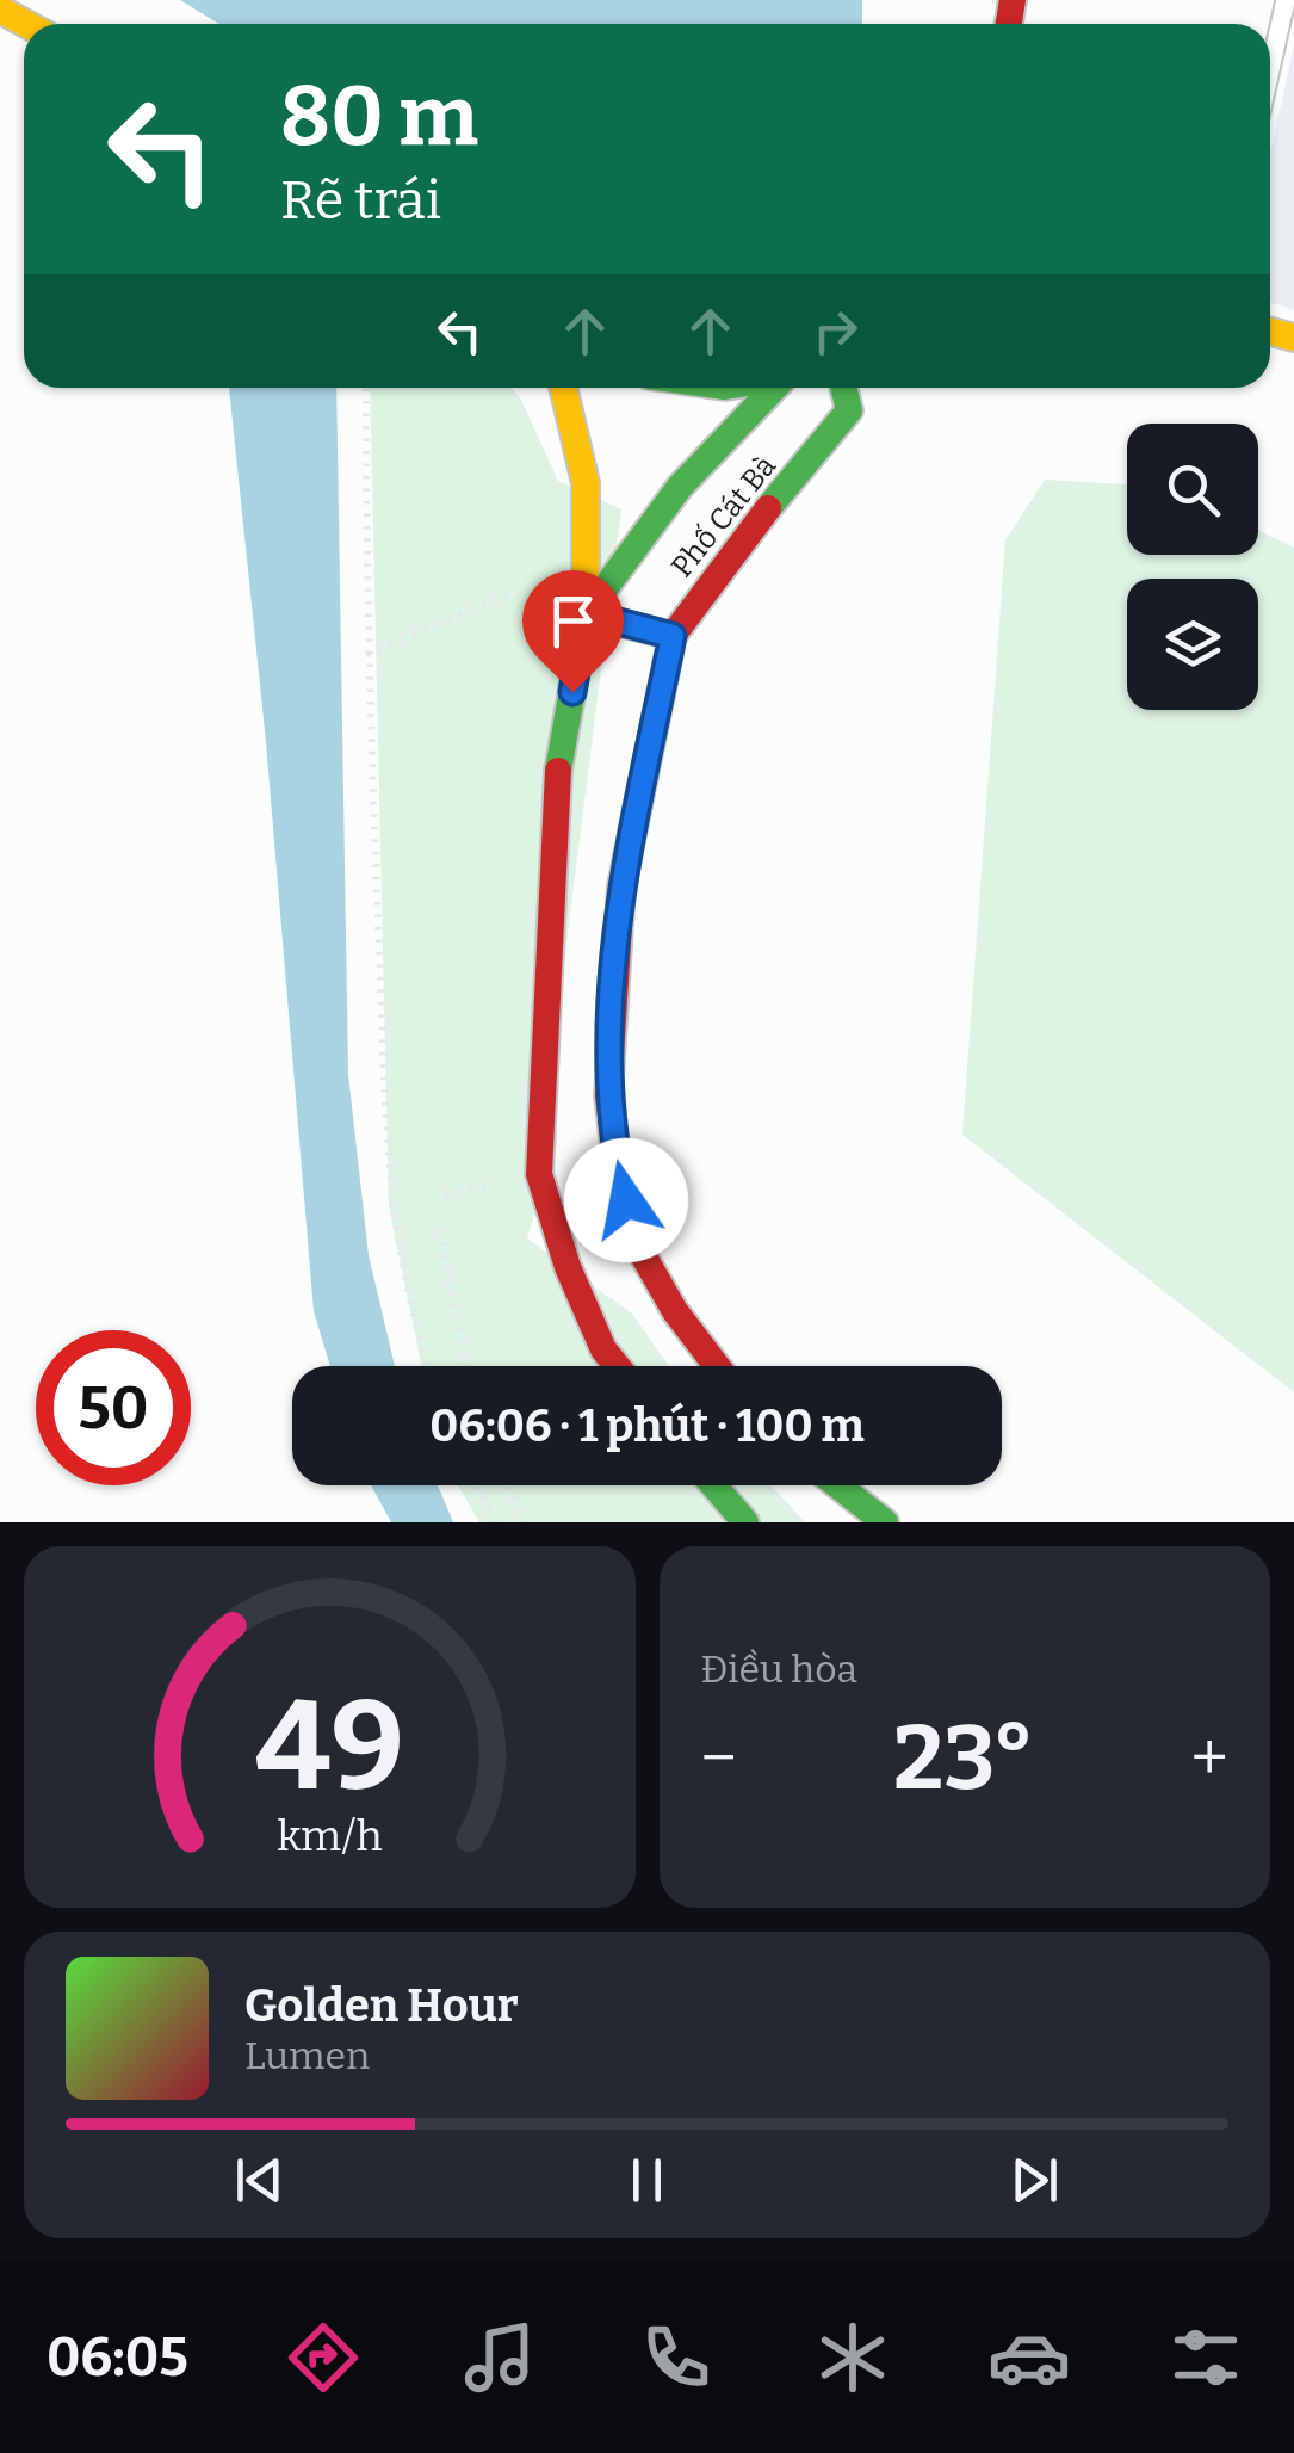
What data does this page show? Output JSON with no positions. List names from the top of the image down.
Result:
{
  "streets": {
    "main road": ["Phố Cát Bà"]
  },
  "page": {
    "turn": ["80 m", "Rẽ trái"],
    "limit": "50",
    "trip": "06:06 · 1 phút · 100 m",
    "tile": "Điều hòa",
    "heat": ["−", "23°", "+"],
    "song": ["Golden Hour", "Lumen"],
    "tabs": "06:05",
    "gauge": ["49", "km/h"]
  }
}
